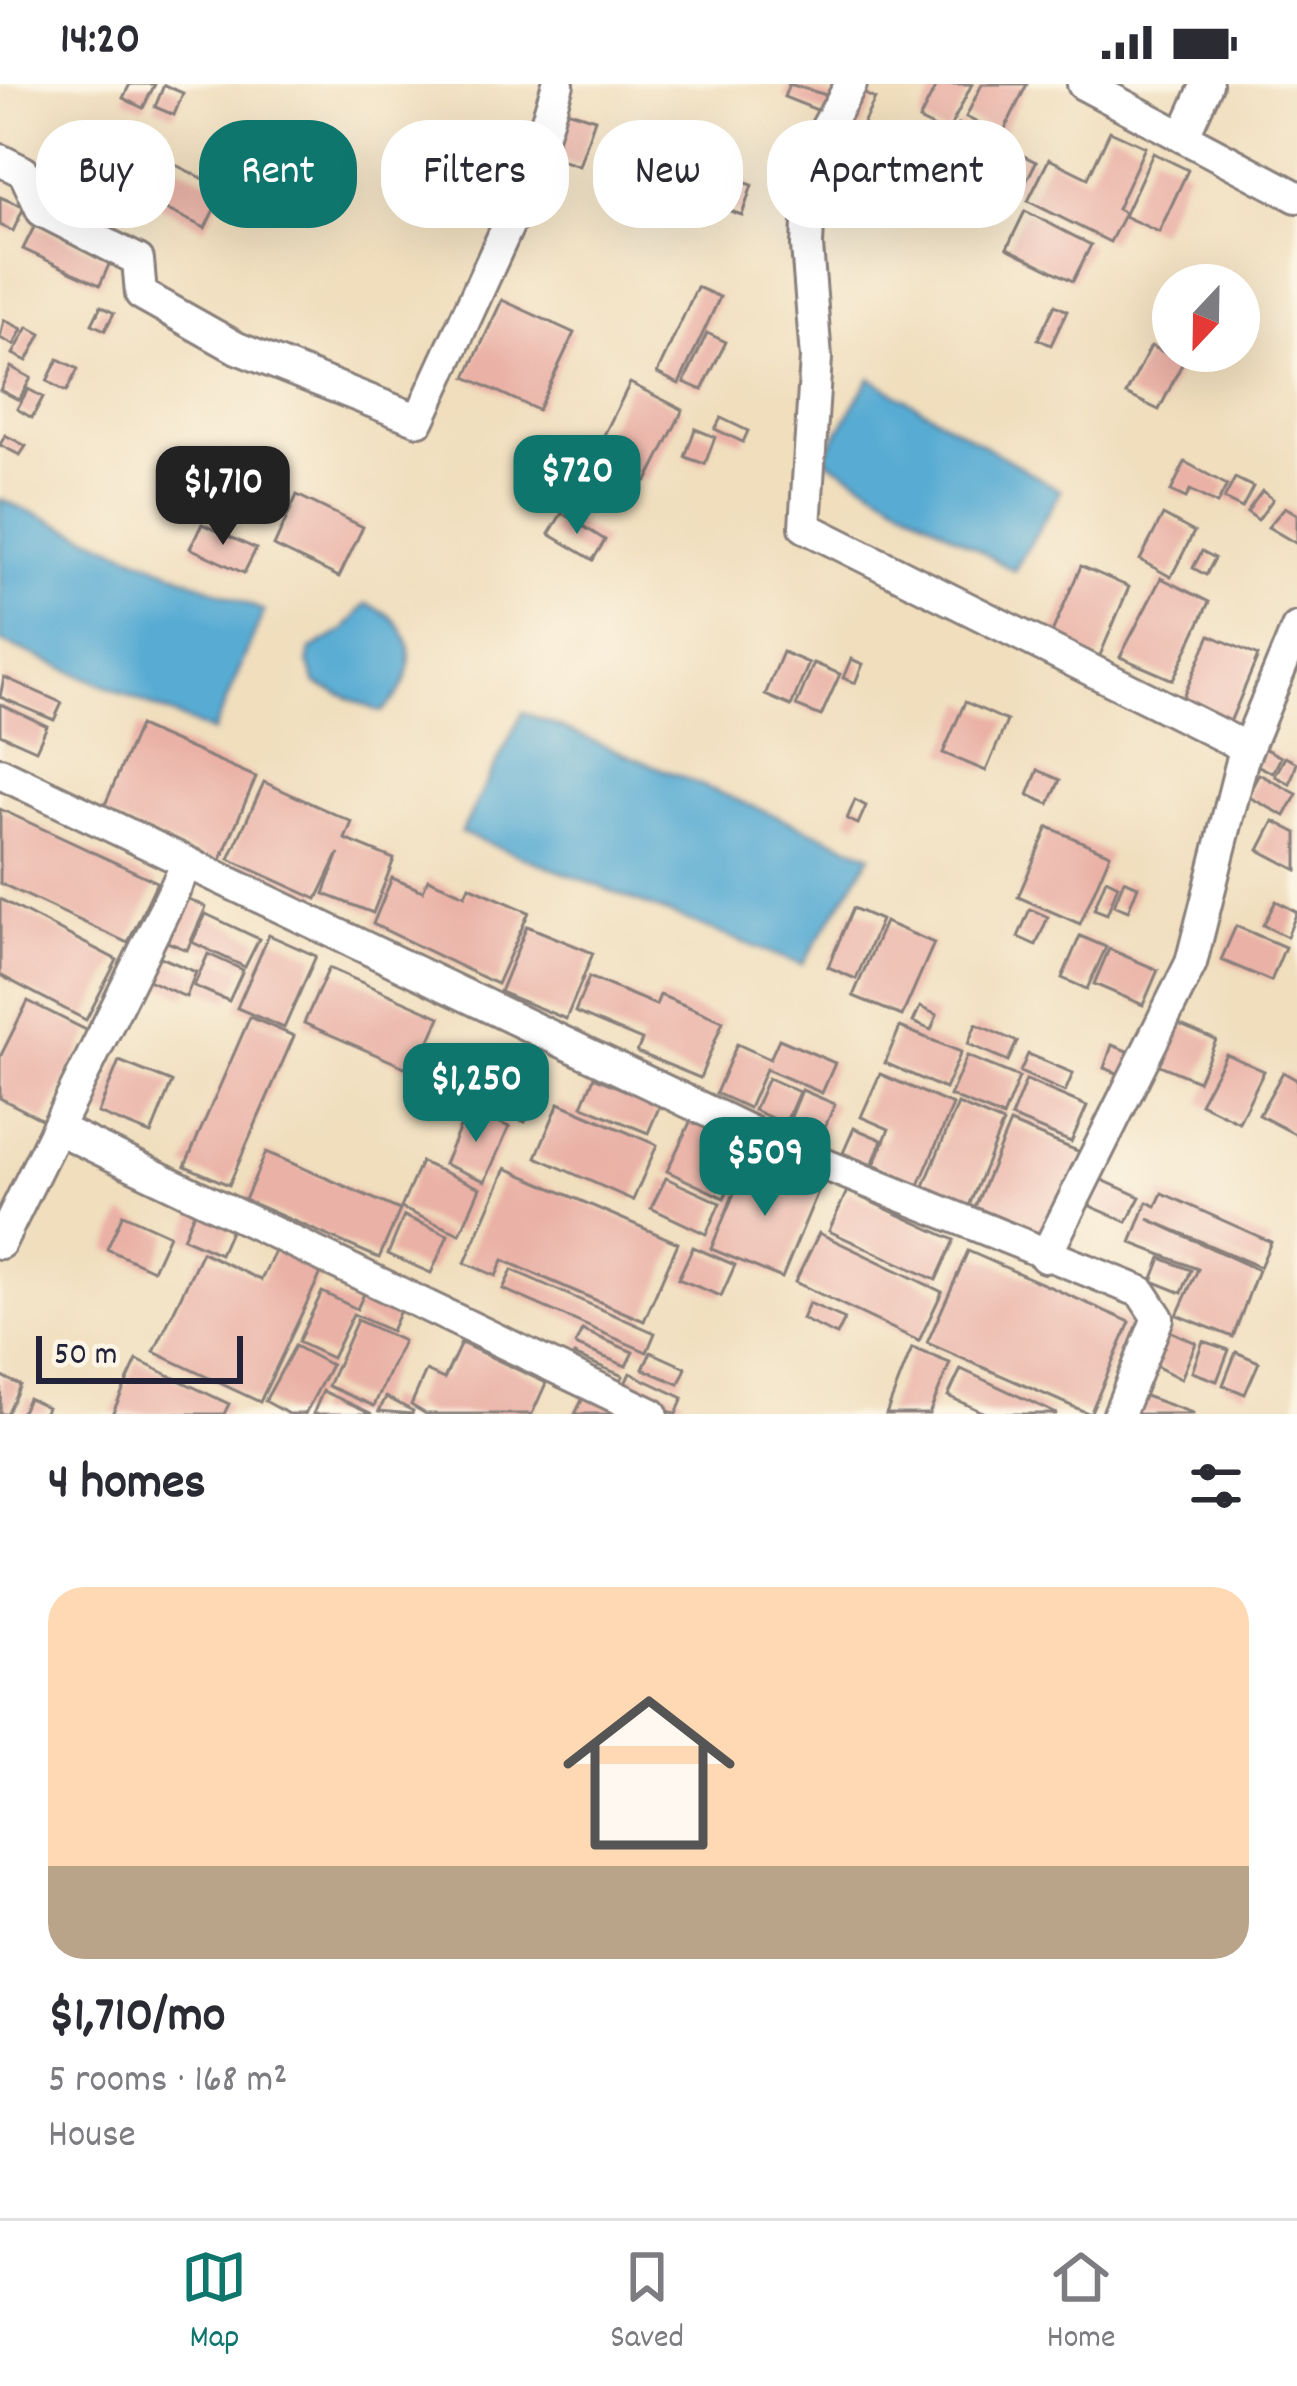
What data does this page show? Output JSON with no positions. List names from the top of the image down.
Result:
{
  "scale_bar": "50 m",
  "north": "bottom",
  "page": {
    "status": "14:20",
    "chip": [
      "Buy",
      "Rent",
      "Filters",
      "New",
      "Apartment"
    ],
    "price": [
      "$720",
      "$1,710",
      "$1,250",
      "$509"
    ],
    "scale": "50 m",
    "heading": "4 homes",
    "list": [
      {
        "name": "$1,710/mo",
        "note": "5 rooms · 168 m² · House"
      }
    ],
    "tabs": ["Map", "Saved", "Home"]
  }
}
